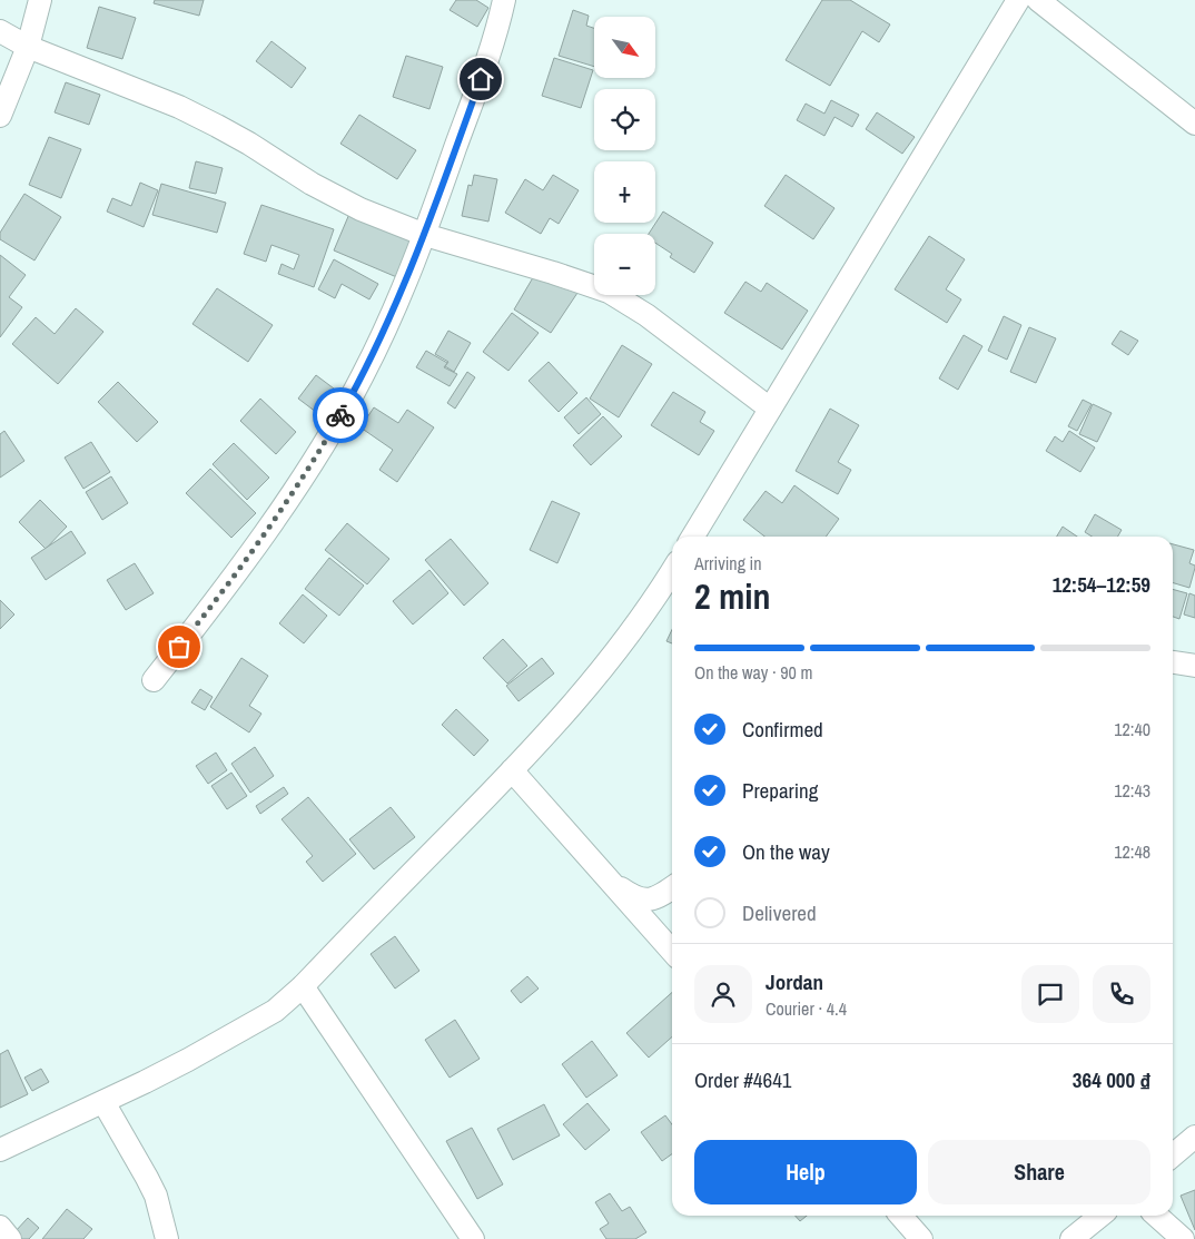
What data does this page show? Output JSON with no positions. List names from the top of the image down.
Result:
{
  "north": "bottom right",
  "page": {
    "map_buttons": ["+", "−"],
    "heading": ["2 min", "Arriving in", "12:54–12:59"],
    "panel": [
      "Jordan",
      "Courier · 4.4",
      "Order #4641",
      "364 000 ₫"
    ],
    "bar": "On the way · 90 m",
    "list": [
      ["Confirmed", "12:40"],
      ["Preparing", "12:43"],
      ["On the way", "12:48"],
      "Delivered"
    ],
    "buttons": ["Help", "Share"]
  }
}
